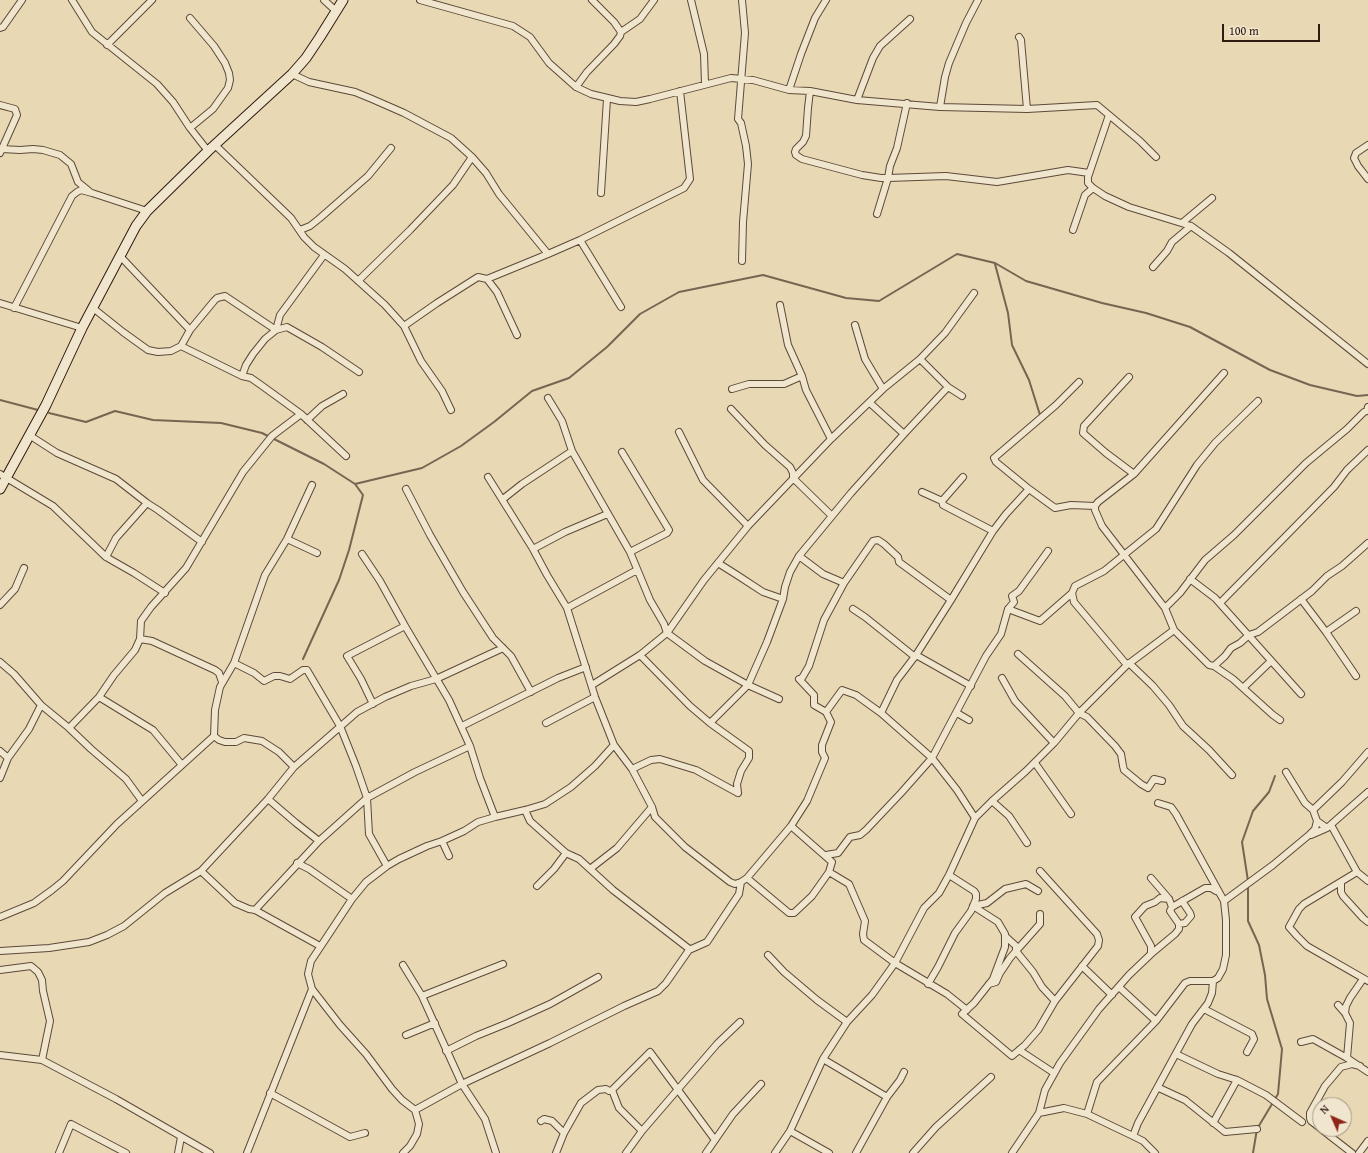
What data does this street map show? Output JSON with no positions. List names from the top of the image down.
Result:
{
  "scale_bar": "100 m",
  "north": "top left"
}
